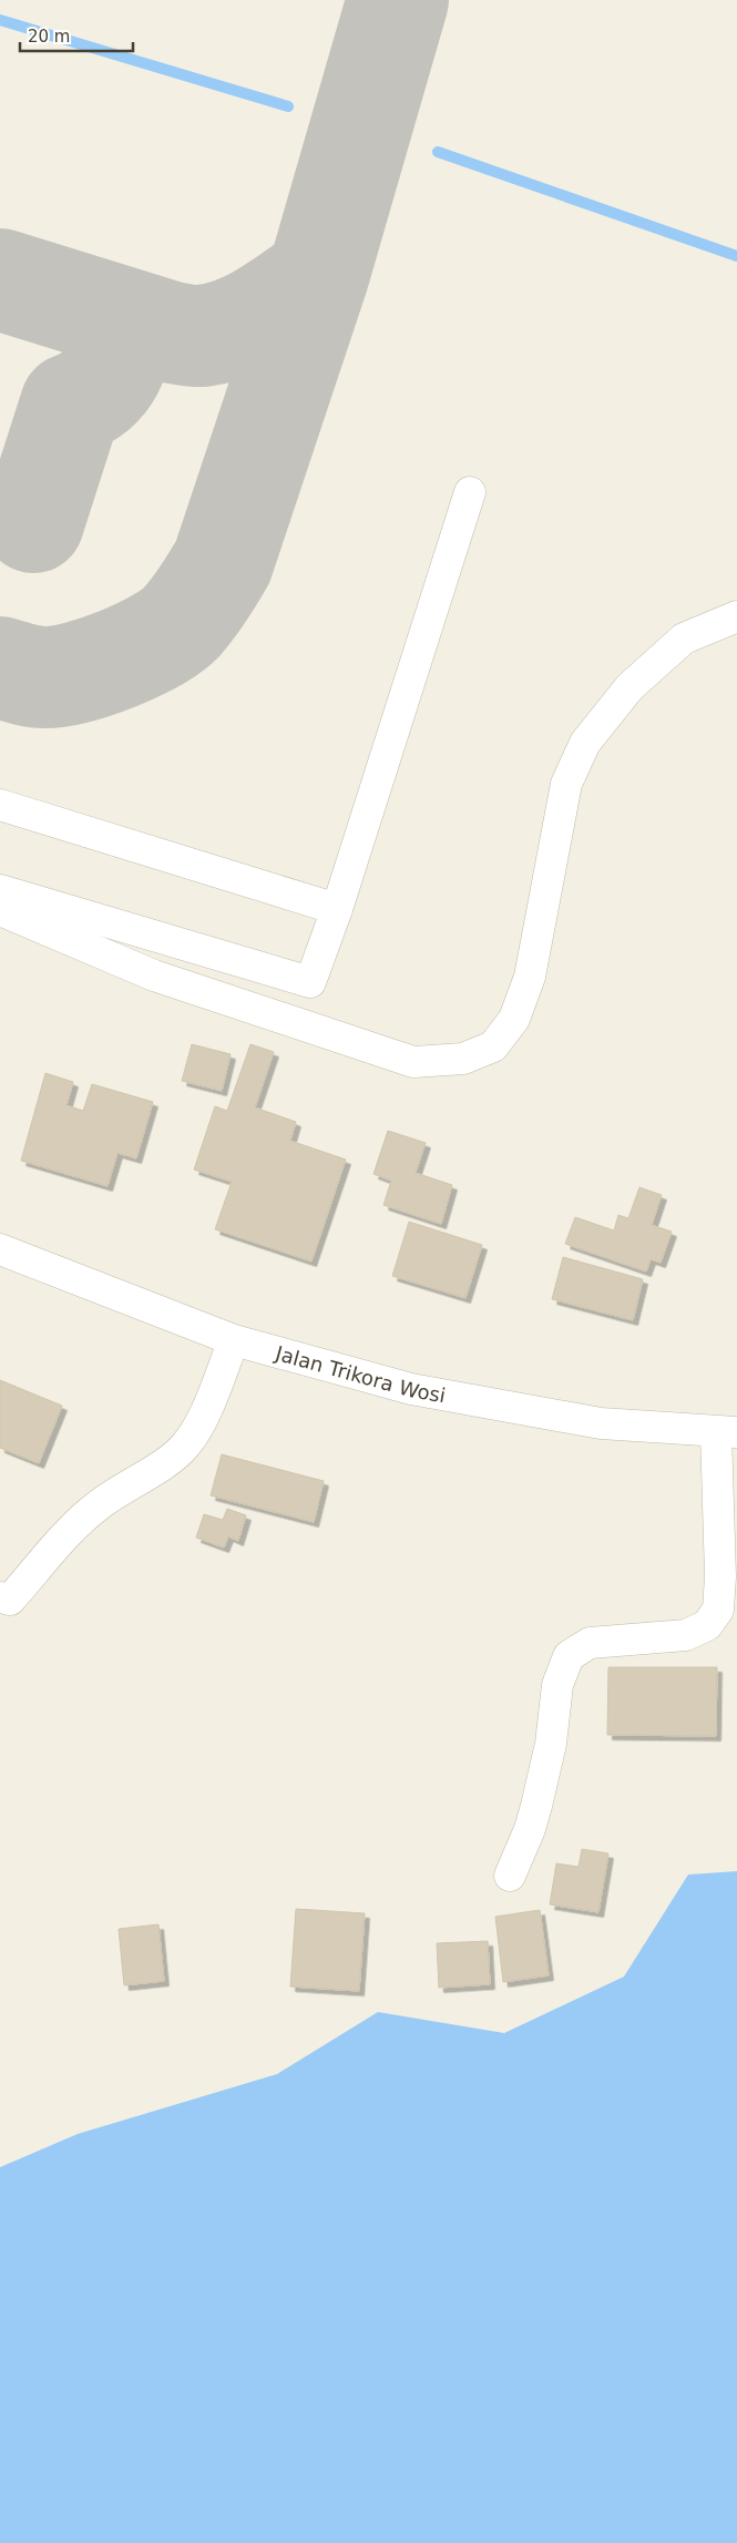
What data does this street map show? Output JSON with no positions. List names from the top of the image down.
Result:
{
  "streets": {
    "street": ["Jalan Trikora Wosi"]
  },
  "scale_bar": "20 m"
}
